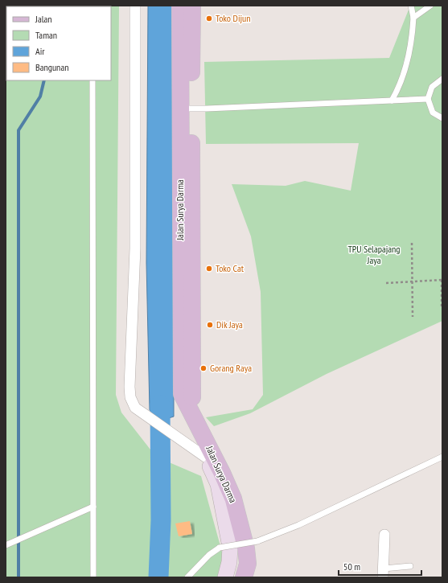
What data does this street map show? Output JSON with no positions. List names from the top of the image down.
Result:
{
  "streets": {
    "main road": ["Jalan Surya Darma"]
  },
  "parks": ["TPU Selapajang Jaya"],
  "places": [
    "Toko Dijun",
    "Toko Cat",
    "Dik Jaya",
    "Gorang Raya"
  ],
  "legend": [
    "Jalan",
    "Taman",
    "Air",
    "Bangunan"
  ],
  "scale_bar": "50 m"
}
